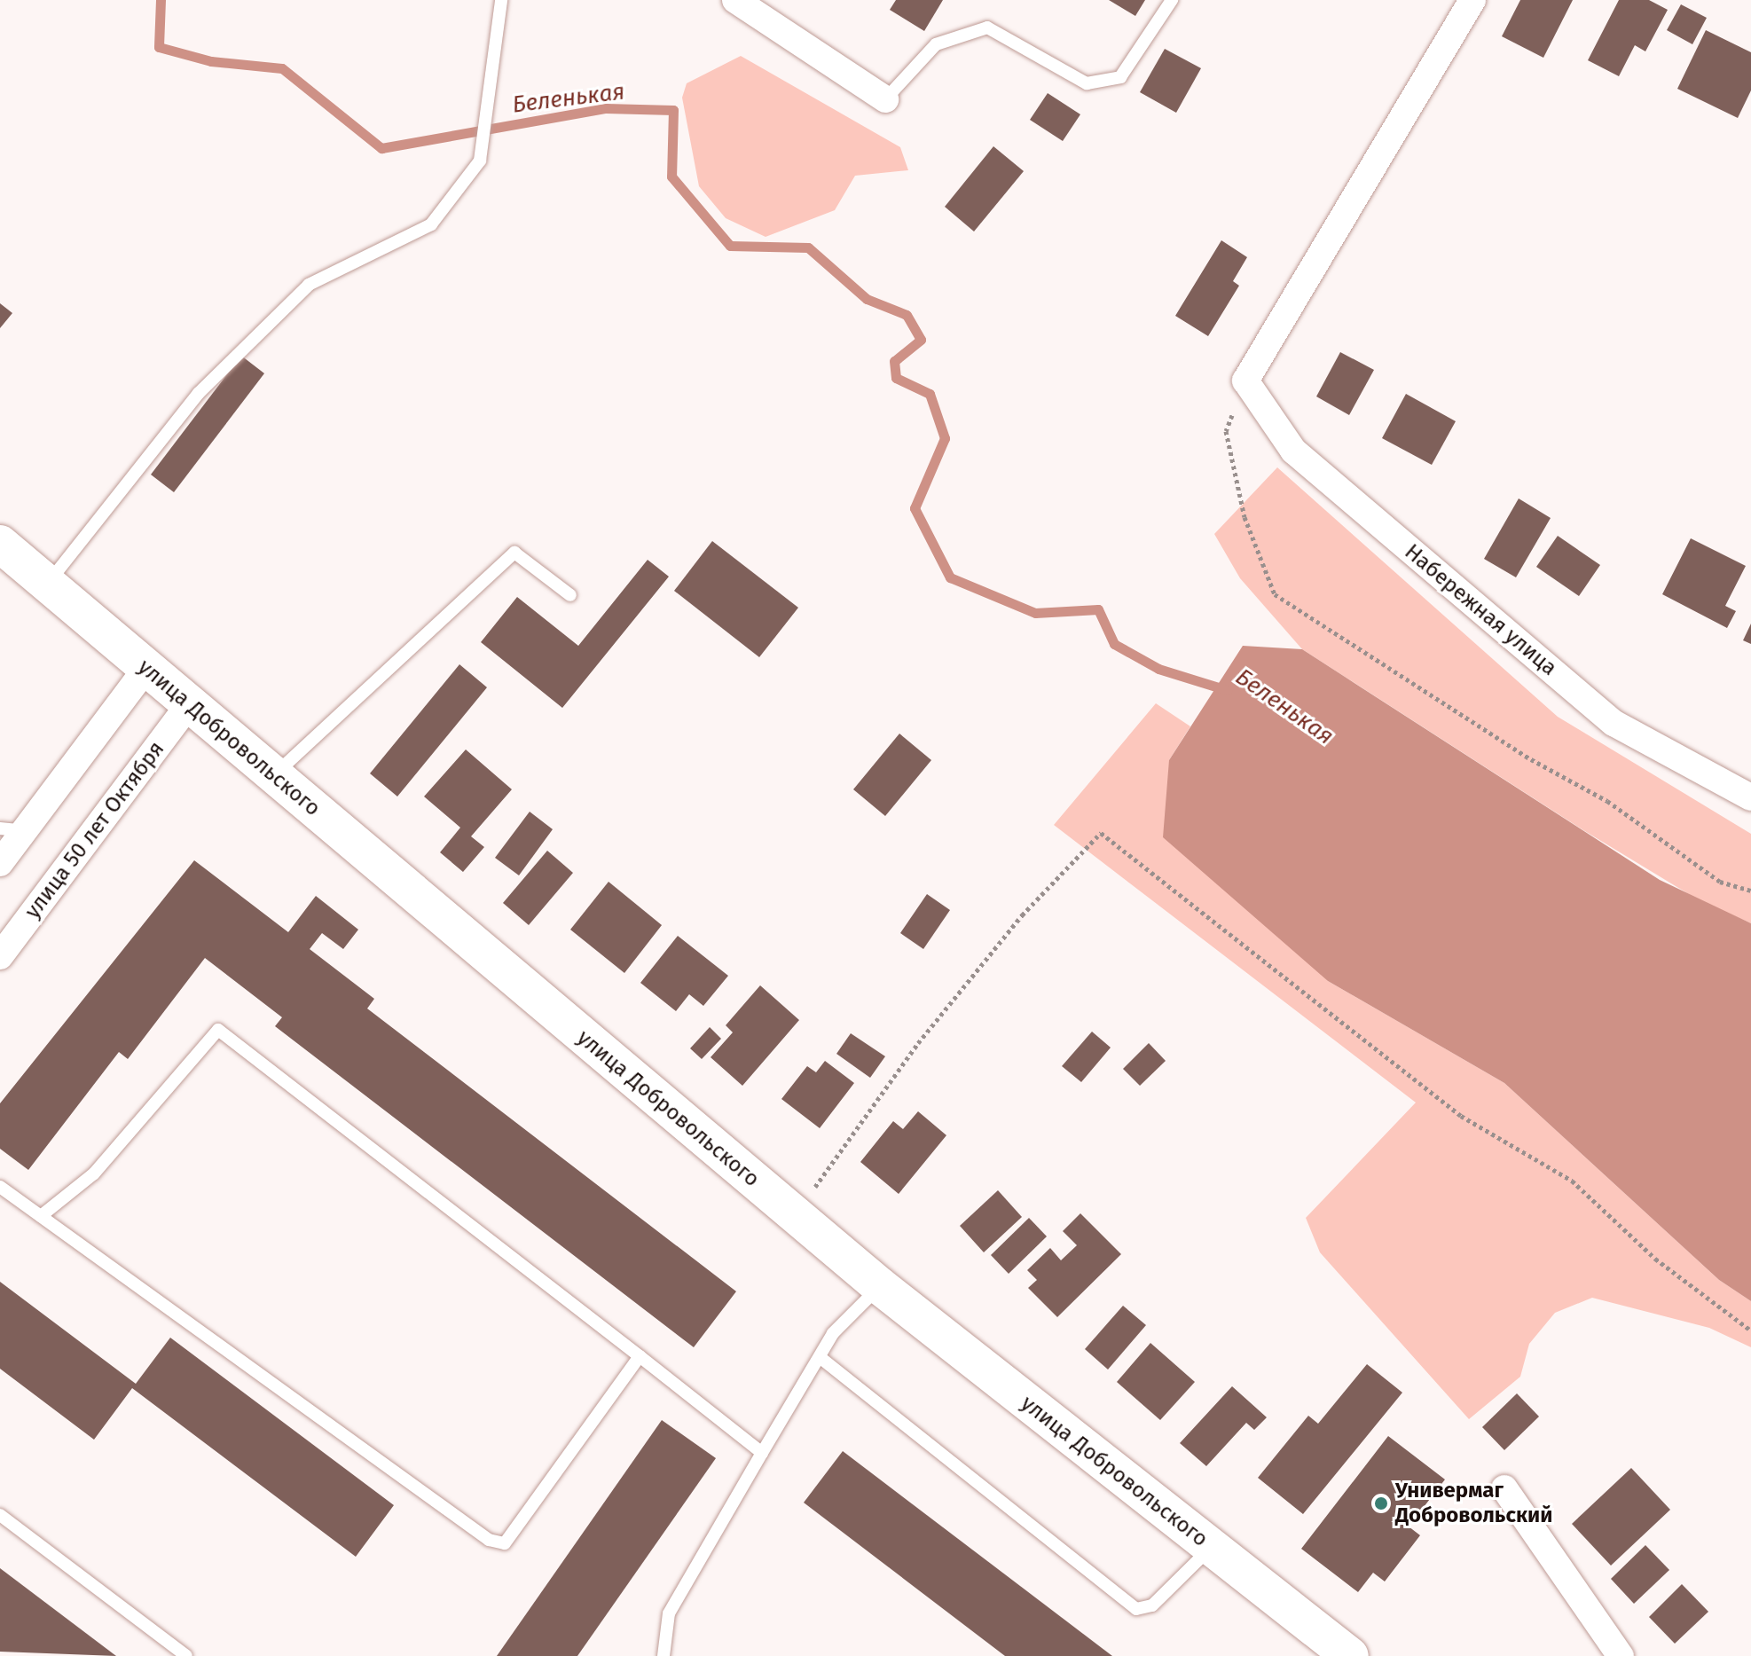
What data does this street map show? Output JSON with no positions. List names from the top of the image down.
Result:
{
  "streets": {
    "street": ["Набережная улица", "улица Добровольского", "улица 50 лет Октября"]
  },
  "crossings": [
    ["улица Добровольского", "улица 50 лет Октября"]
  ],
  "water": ["Беленькая"],
  "places": ["Универмаг Добровольский"]
}
